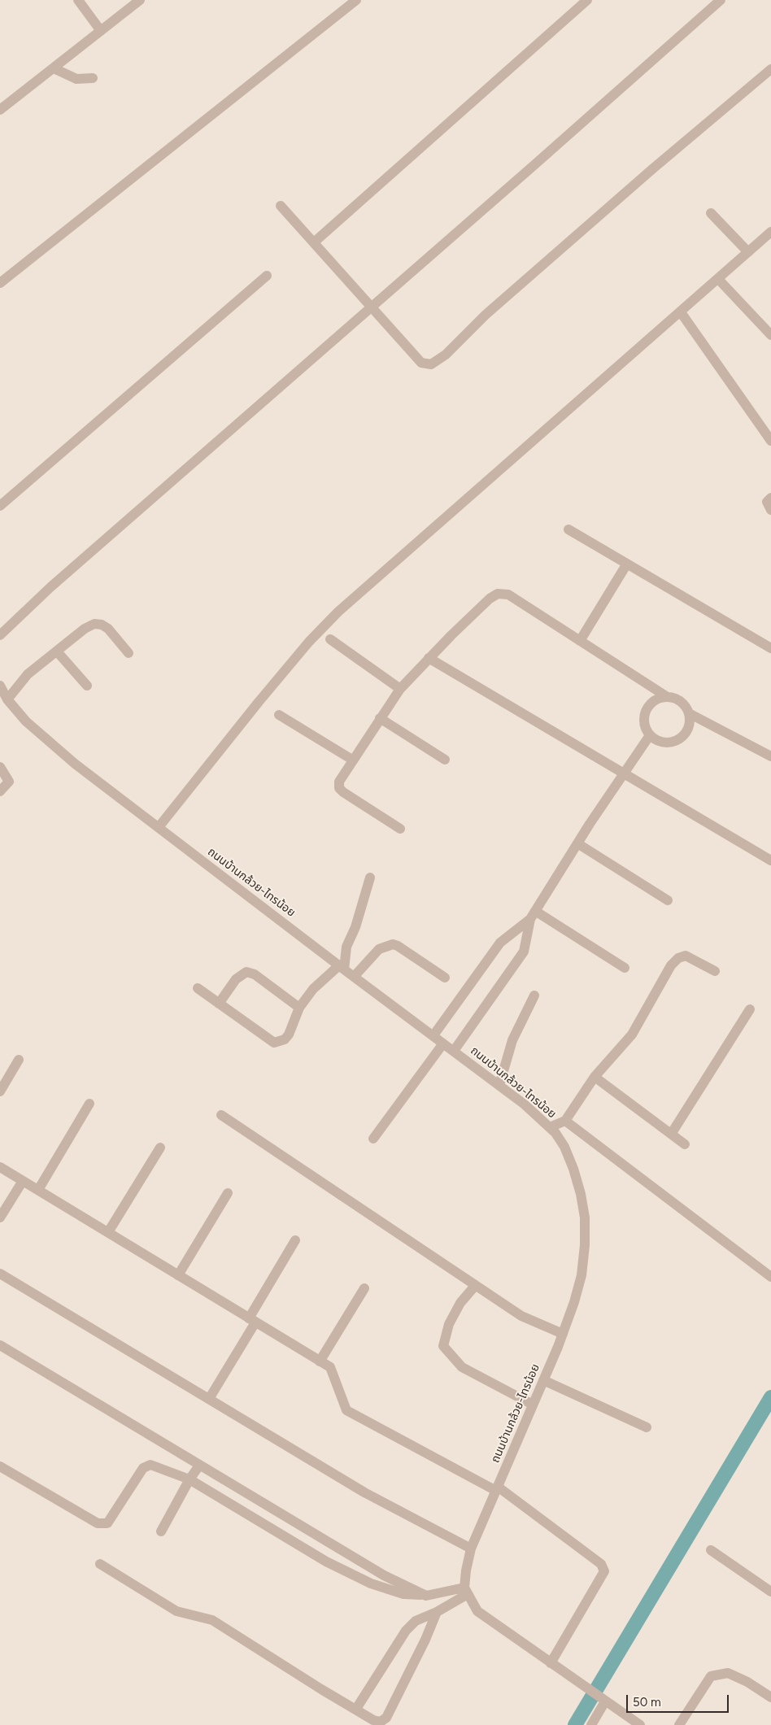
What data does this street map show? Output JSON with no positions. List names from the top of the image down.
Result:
{
  "streets": {
    "street": ["ถนนบ้านกล้วย-ไทรน้อย"]
  },
  "scale_bar": "50 m"
}
